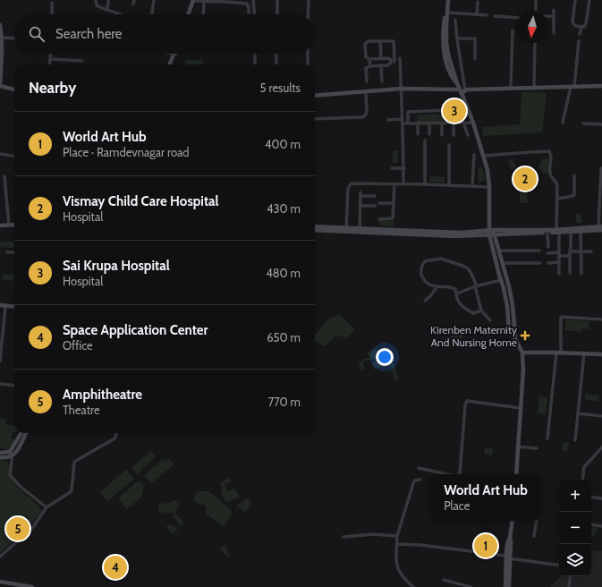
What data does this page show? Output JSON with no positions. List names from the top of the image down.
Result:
{
  "places": {
    "health": ["Kirenben Maternity And Nursing Home"]
  },
  "north": "bottom",
  "page": {
    "search": "Search here",
    "heading": ["Nearby", "5 results"],
    "pins": [
      "3",
      "2",
      "5",
      "1",
      "4"
    ],
    "list": [
      {
        "mark": "1",
        "name": "World Art Hub",
        "note": "Place · Ramdevnagar road",
        "value": "400 m"
      },
      {
        "mark": "2",
        "name": "Vismay Child Care Hospital",
        "note": "Hospital",
        "value": "430 m"
      },
      {
        "mark": "3",
        "name": "Sai Krupa Hospital",
        "note": "Hospital",
        "value": "480 m"
      },
      {
        "mark": "4",
        "name": "Space Application Center",
        "note": "Office",
        "value": "650 m"
      },
      {
        "mark": "5",
        "name": "Amphitheatre",
        "note": "Theatre",
        "value": "770 m"
      }
    ],
    "popup": ["World Art Hub", "Place"],
    "map_buttons": ["+", "−"]
  }
}
